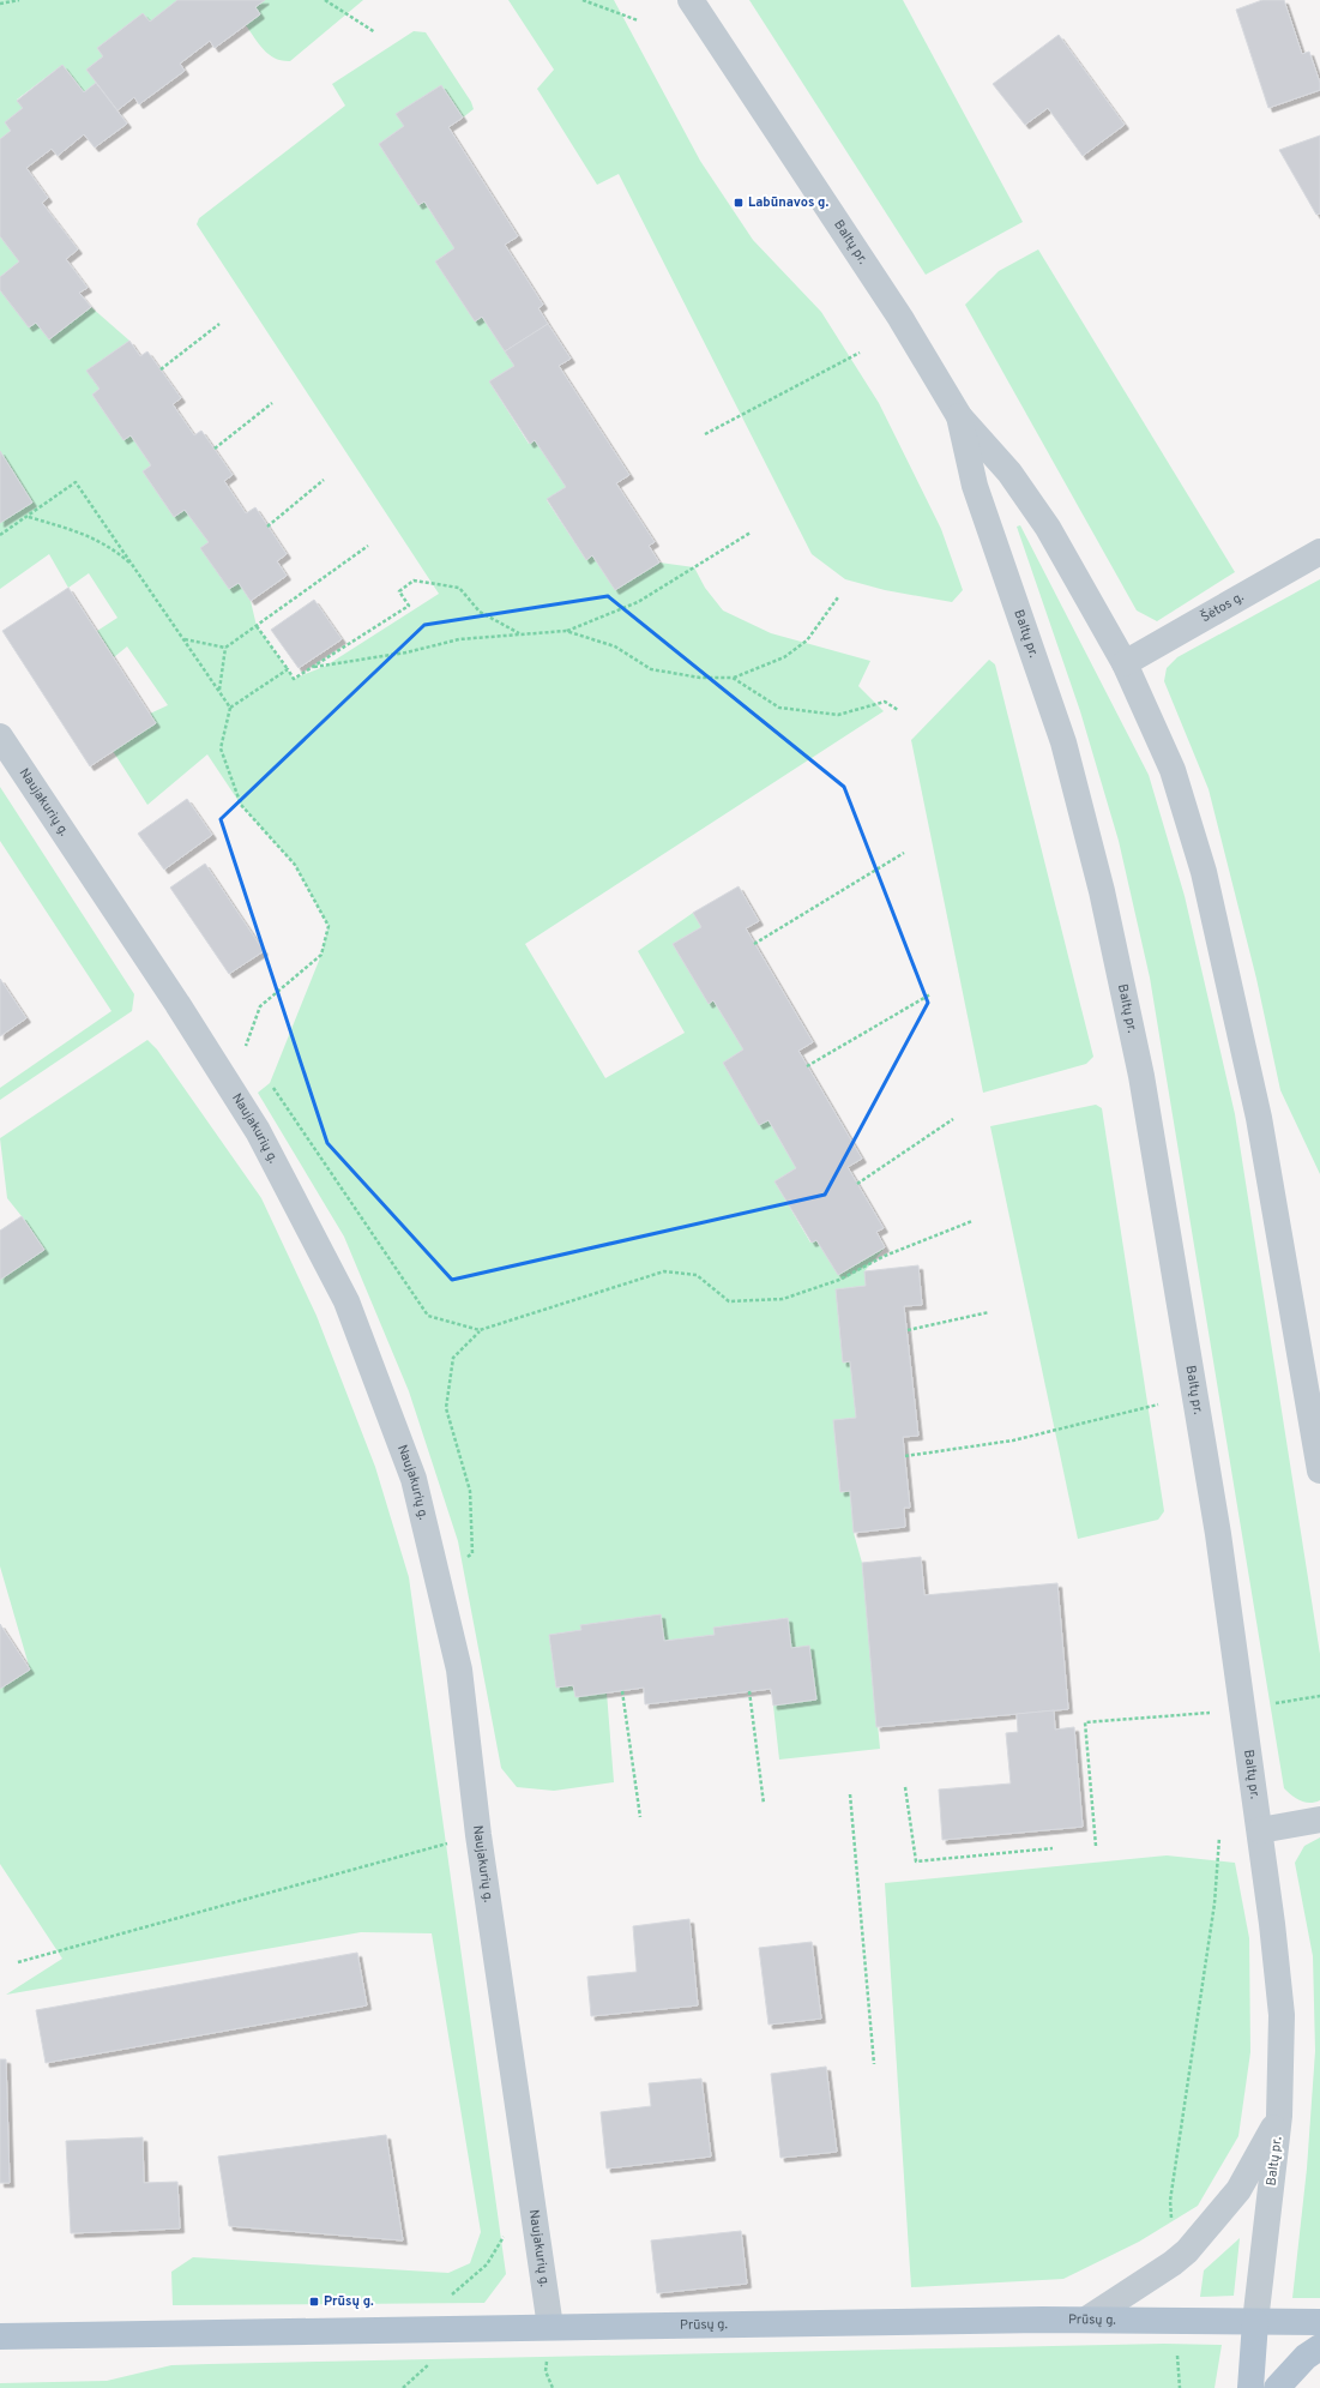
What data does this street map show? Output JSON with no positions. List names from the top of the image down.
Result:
{
  "streets": {
    "main road": ["Baltų pr.", "Prūsų g."],
    "street": ["Šėtos g.", "Naujakurių g."]
  },
  "crossings": [
    ["Baltų pr.", "Šėtos g."],
    ["Baltų pr.", "Prūsų g."],
    ["Naujakurių g.", "Prūsų g."]
  ],
  "places": {
    "transit": ["Labūnavos g.", "Prūsų g."]
  }
}
